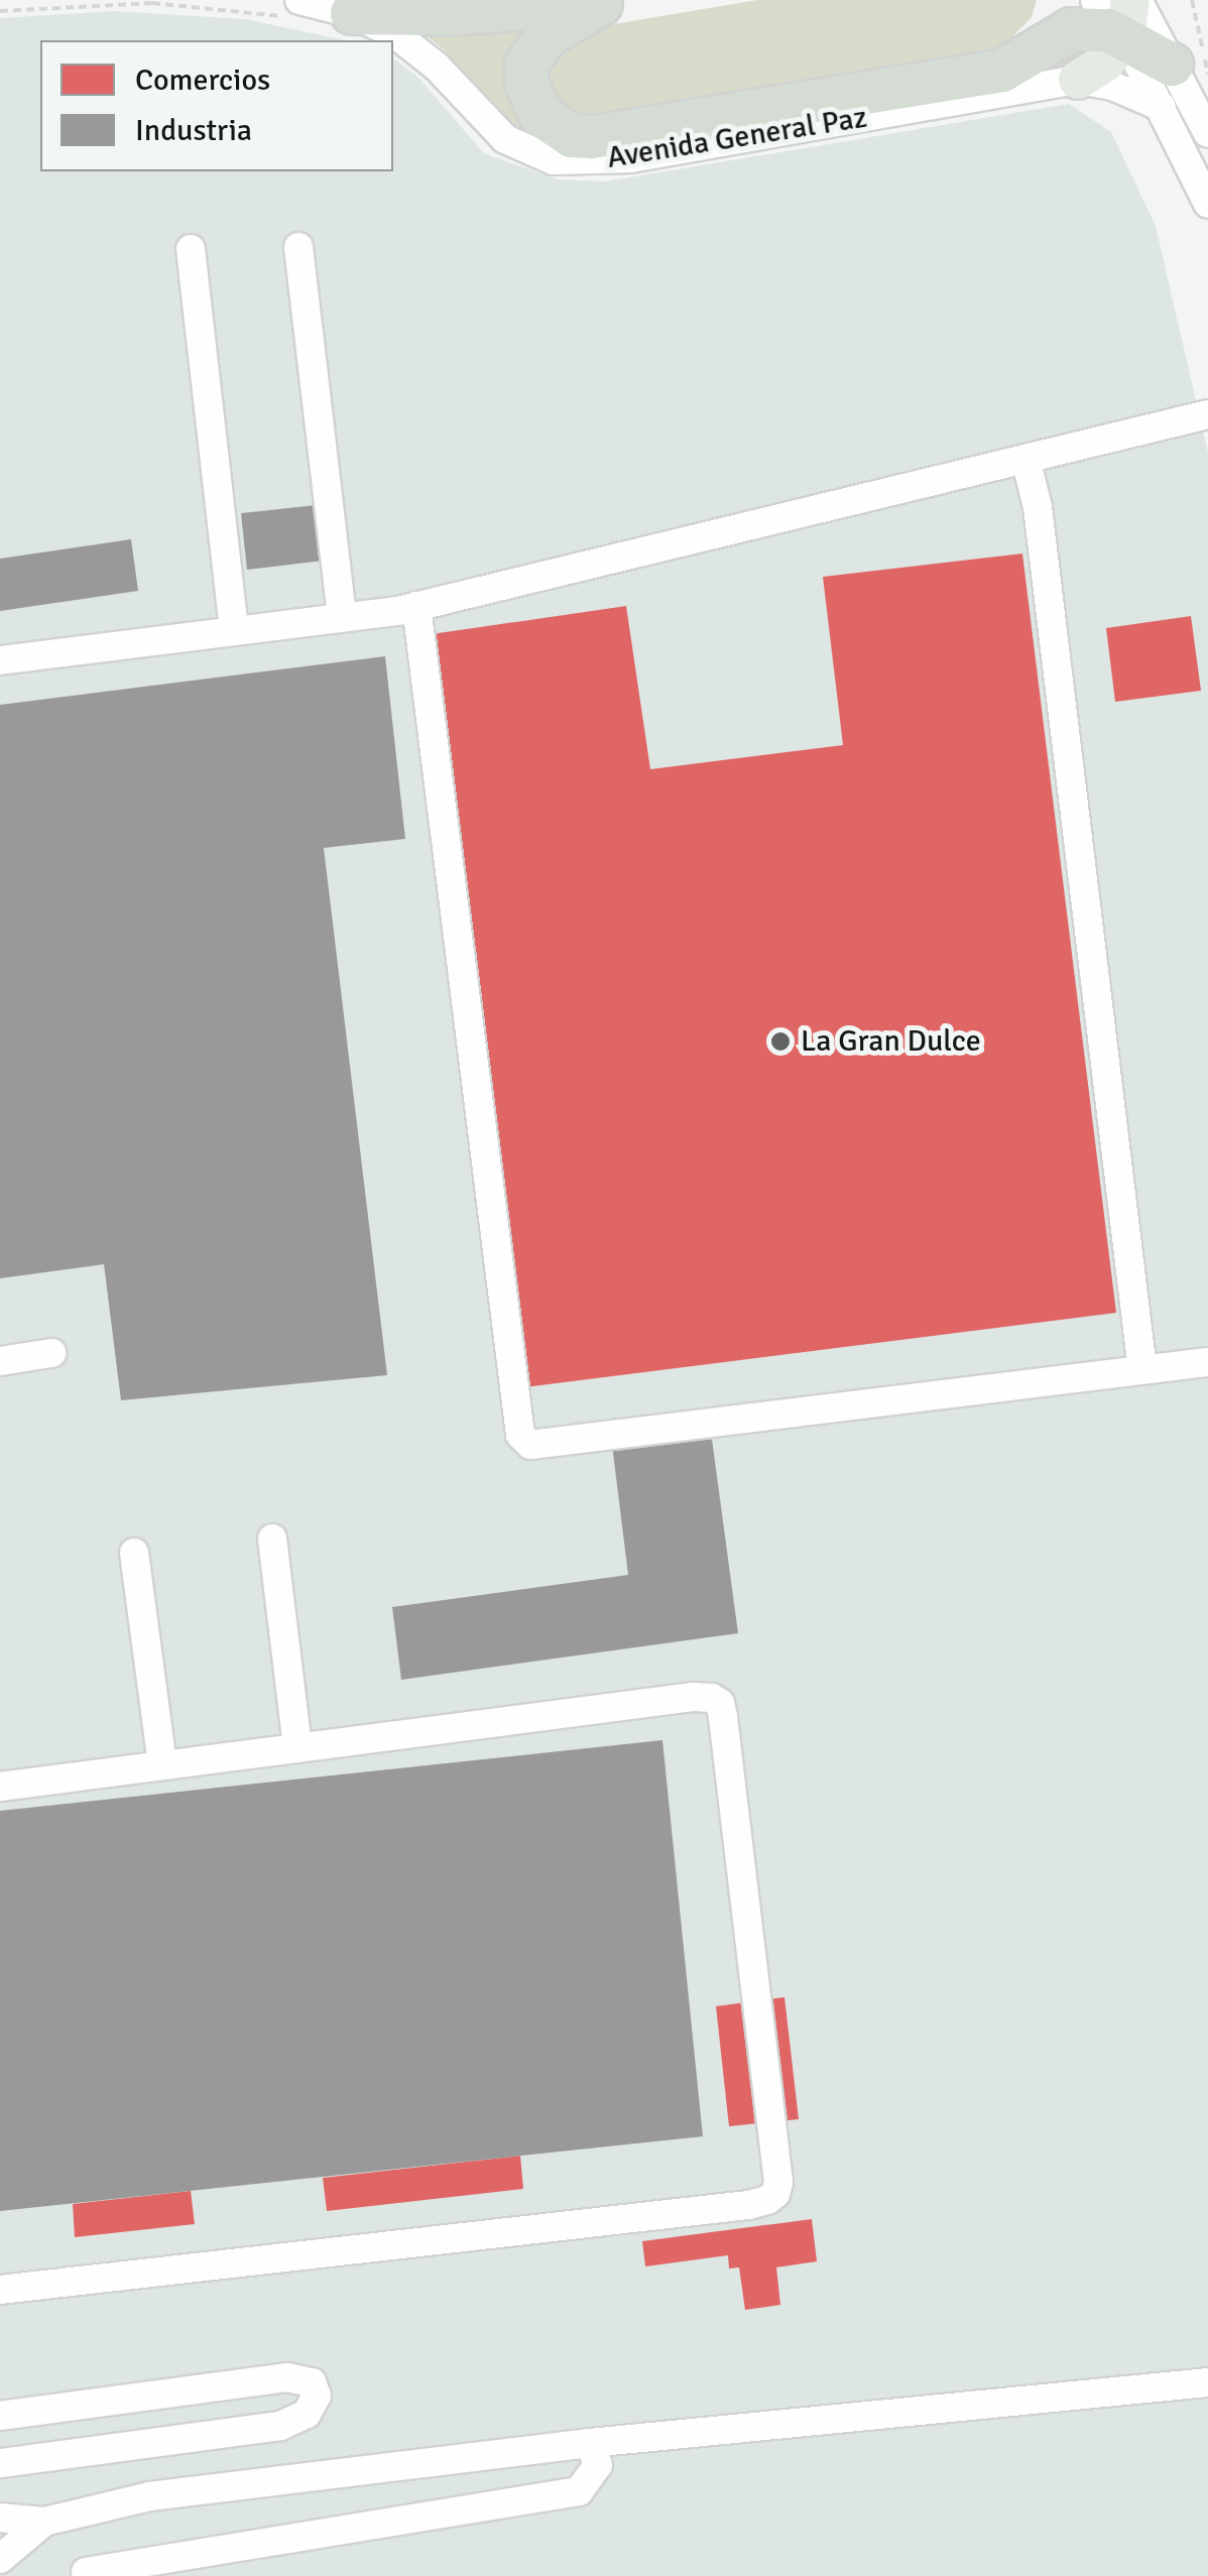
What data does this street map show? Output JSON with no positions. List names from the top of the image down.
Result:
{
  "streets": {
    "street": ["Avenida General Paz"]
  },
  "places": ["La Gran Dulce"],
  "legend": ["Comercios", "Industria"]
}
